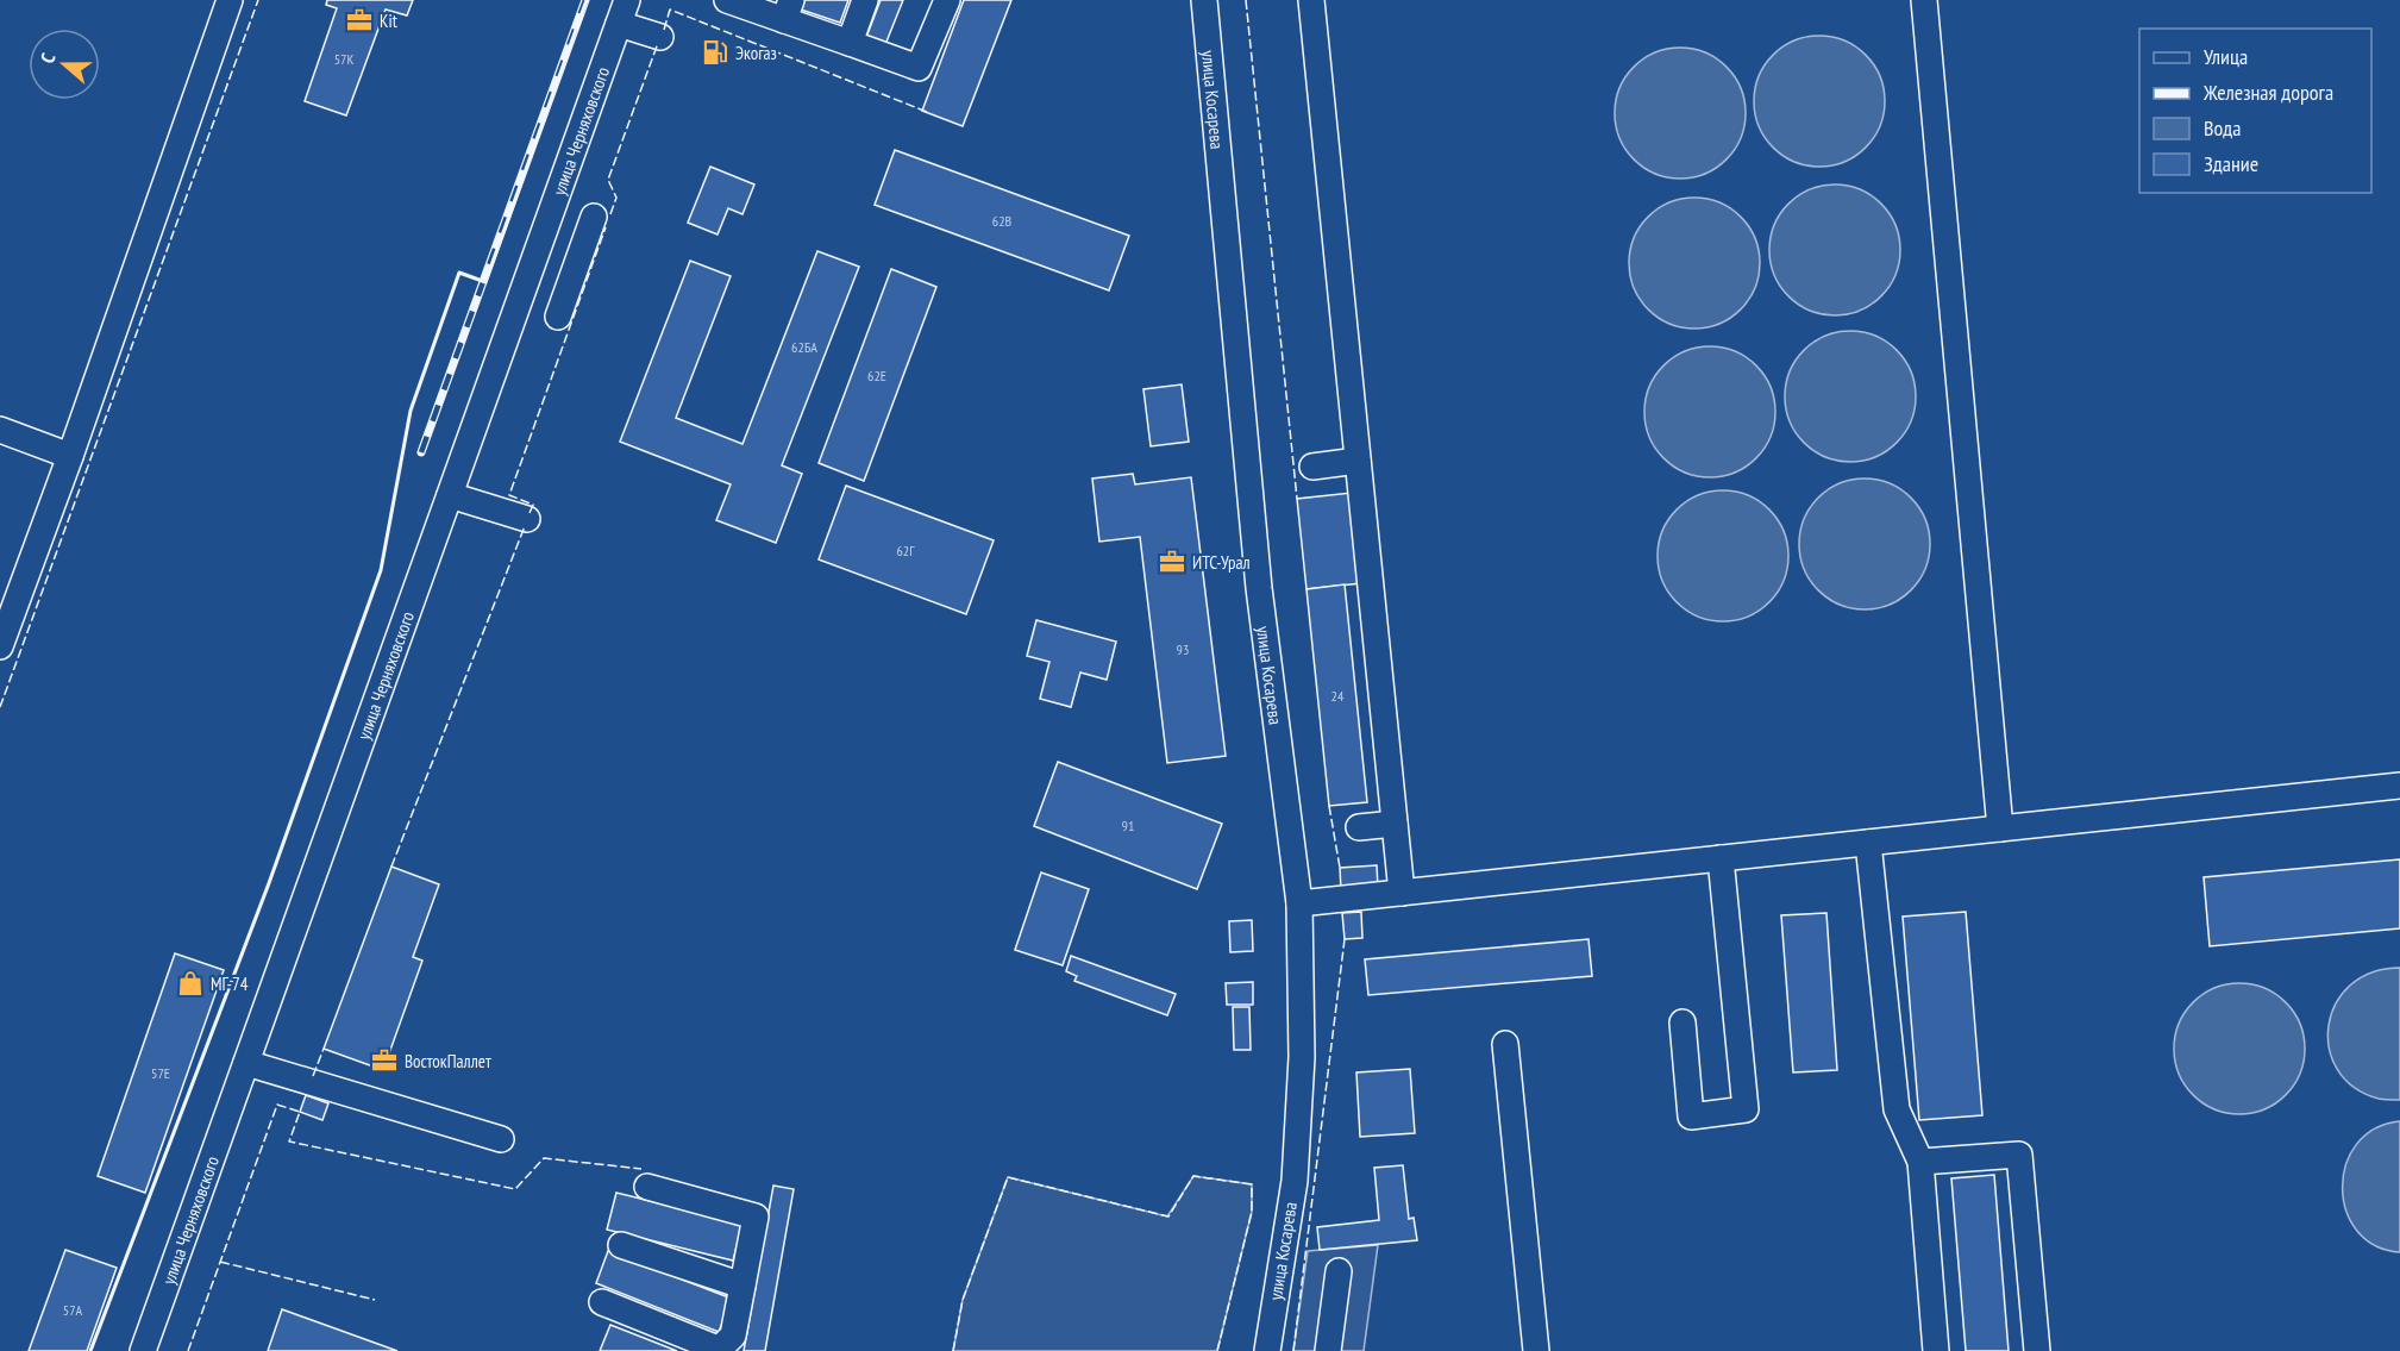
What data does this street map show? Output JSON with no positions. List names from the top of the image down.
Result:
{
  "streets": {
    "street": ["улица Косарева", "улица Черняховского"]
  },
  "places": {
    "office": ["Kit", "ИТС-Урал", "ВостокПаллет"],
    "fuel station": ["Экогаз"],
    "shop": ["МГ-74"]
  },
  "house_numbers": [
    "57К",
    "62В",
    "62БА",
    "62Е",
    "62Г",
    "93",
    "24",
    "91",
    "57Е",
    "57А"
  ],
  "legend": [
    "Улица",
    "Железная дорога",
    "Вода",
    "Здание"
  ],
  "north": "left"
}
